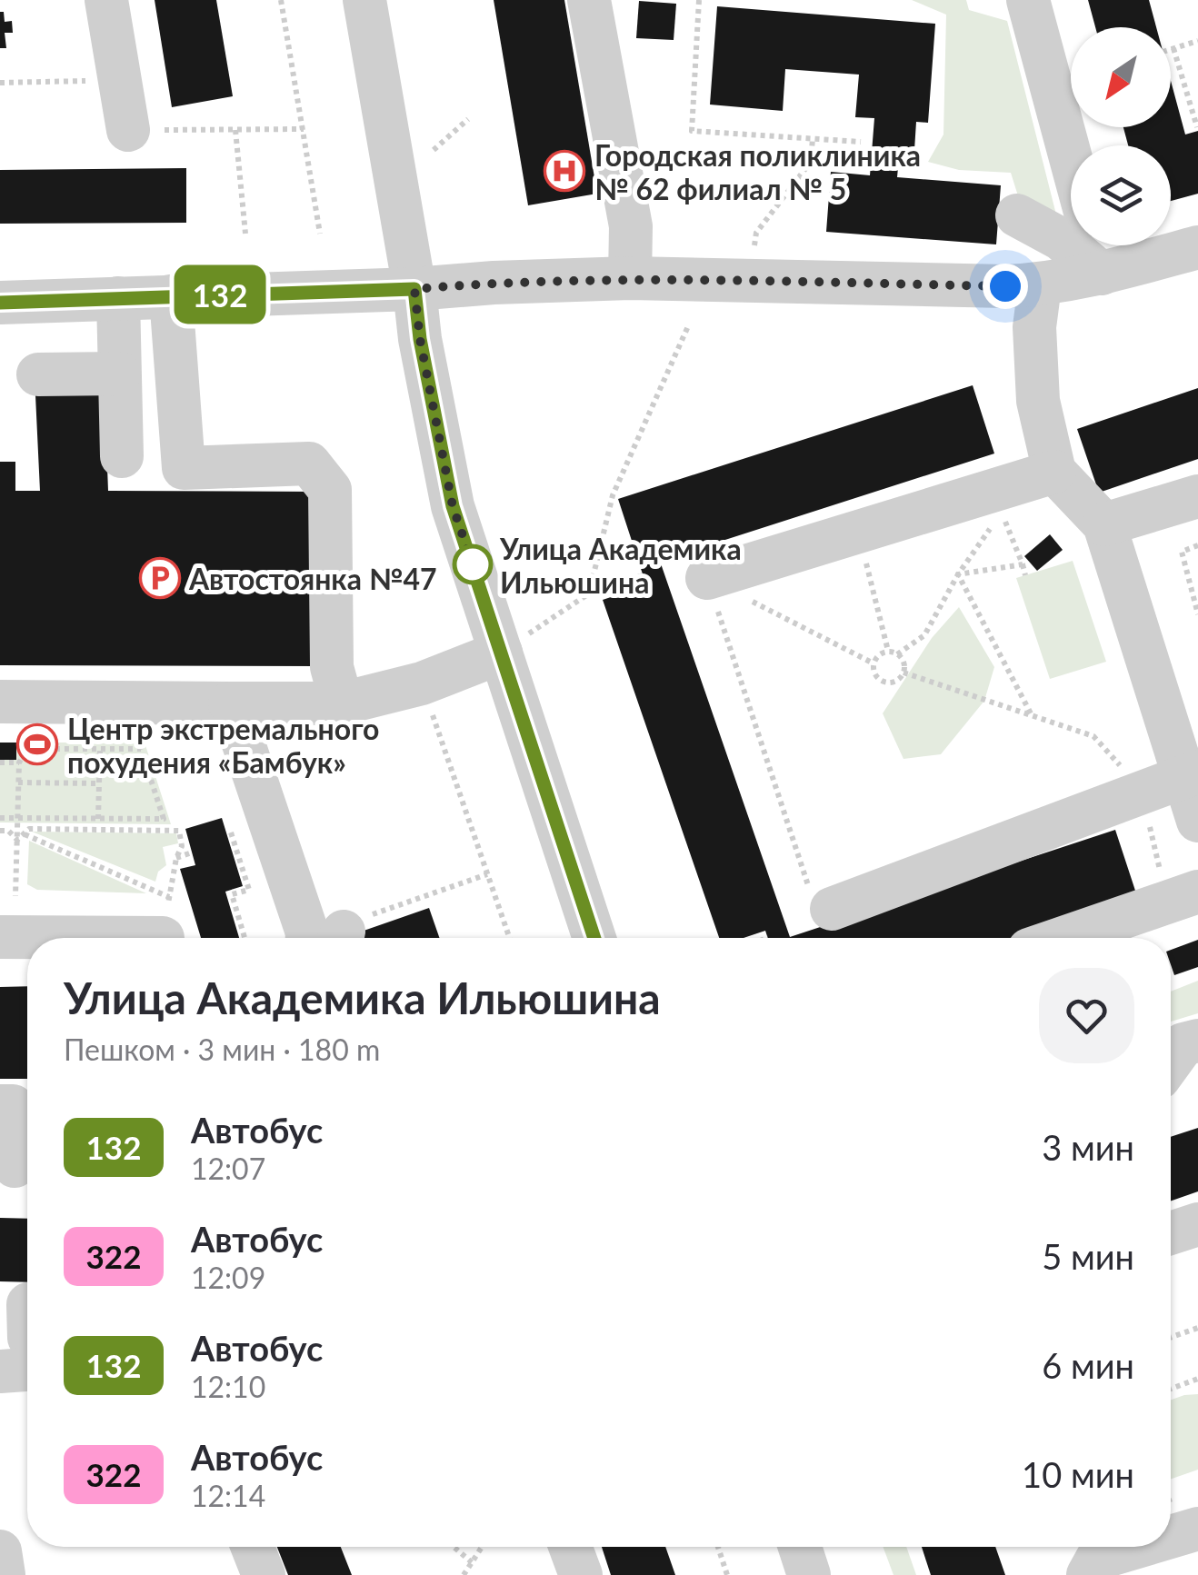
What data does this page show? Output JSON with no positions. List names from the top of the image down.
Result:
{
  "places": {
    "hospital": ["Городская поликлиника № 62 филиал № 5"],
    "other": ["Улица Академика Ильюшина"],
    "parking": ["Автостоянка №47"],
    "sports": ["Центр экстремального похудения «Бамбук»"]
  },
  "lines": ["bus line 132"],
  "north": "bottom left",
  "page": {
    "on_map": "132",
    "heading": ["Улица Академика Ильюшина", "Пешком · 3 мин · 180 m"],
    "list": [
      {
        "mark": "132",
        "name": "Автобус",
        "note": "12:07",
        "value": "3 мин"
      },
      {
        "mark": "322",
        "name": "Автобус",
        "note": "12:09",
        "value": "5 мин"
      },
      {
        "mark": "132",
        "name": "Автобус",
        "note": "12:10",
        "value": "6 мин"
      },
      {
        "mark": "322",
        "name": "Автобус",
        "note": "12:14",
        "value": "10 мин"
      }
    ]
  }
}
